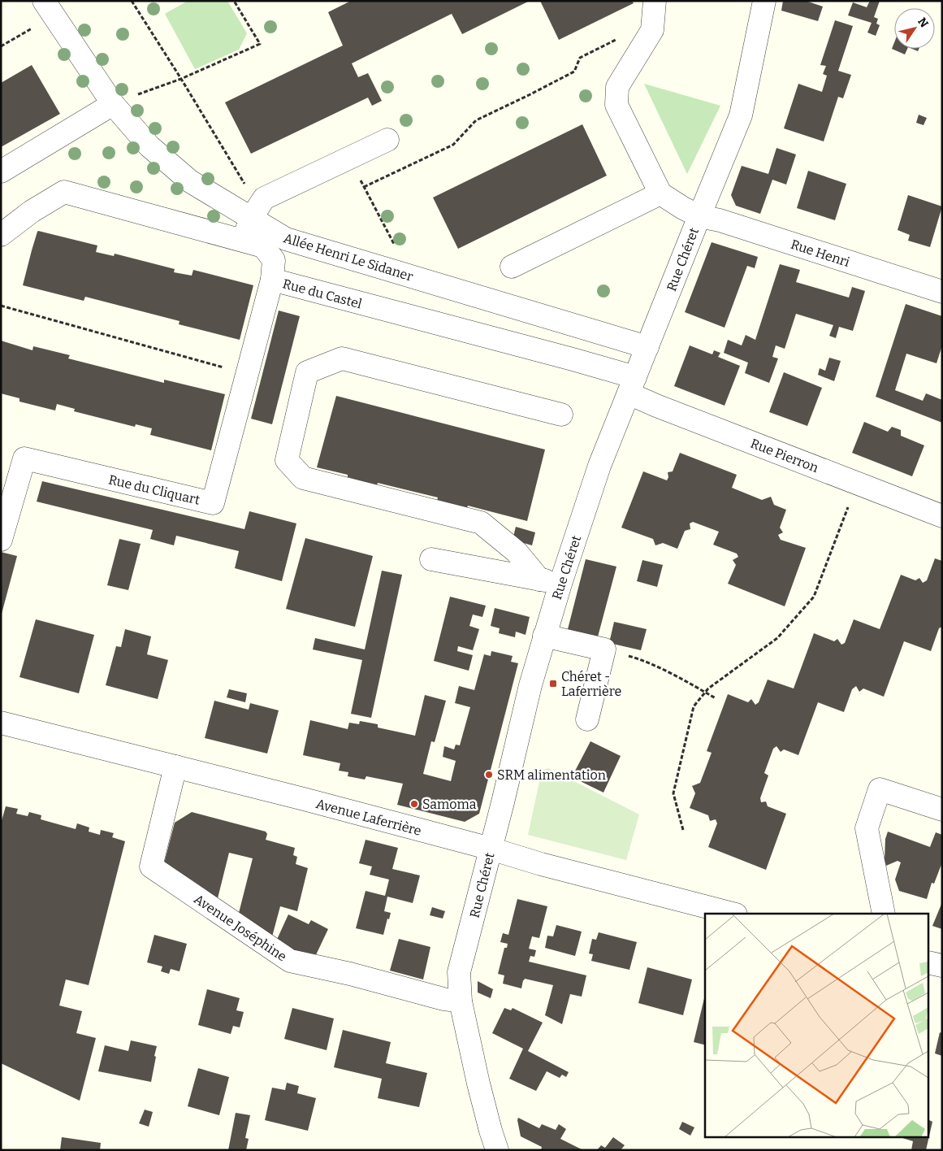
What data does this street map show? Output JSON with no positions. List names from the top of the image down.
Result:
{
  "streets": {
    "street": [
      "Rue Henri",
      "Allée Henri Le Sidaner",
      "Rue Chéret",
      "Rue du Castel",
      "Rue Pierron",
      "Rue du Cliquart",
      "Avenue Laferrière",
      "Avenue Joséphine"
    ]
  },
  "crossings": [
    ["Rue Henri", "Rue Chéret"],
    ["Allée Henri Le Sidaner", "Rue Chéret"],
    ["Rue Chéret", "Rue du Castel"],
    ["Rue Chéret", "Rue Pierron"],
    ["Rue Chéret", "Avenue Laferrière"],
    ["Rue Chéret", "Avenue Joséphine"],
    ["Rue du Castel", "Rue Pierron"],
    ["Rue du Castel", "Rue du Cliquart"],
    ["Avenue Laferrière", "Avenue Joséphine"]
  ],
  "places": {
    "transit": ["Chéret - Laferrière"],
    "other": ["SRM alimentation", "Samoma"]
  },
  "north": "top right"
}
